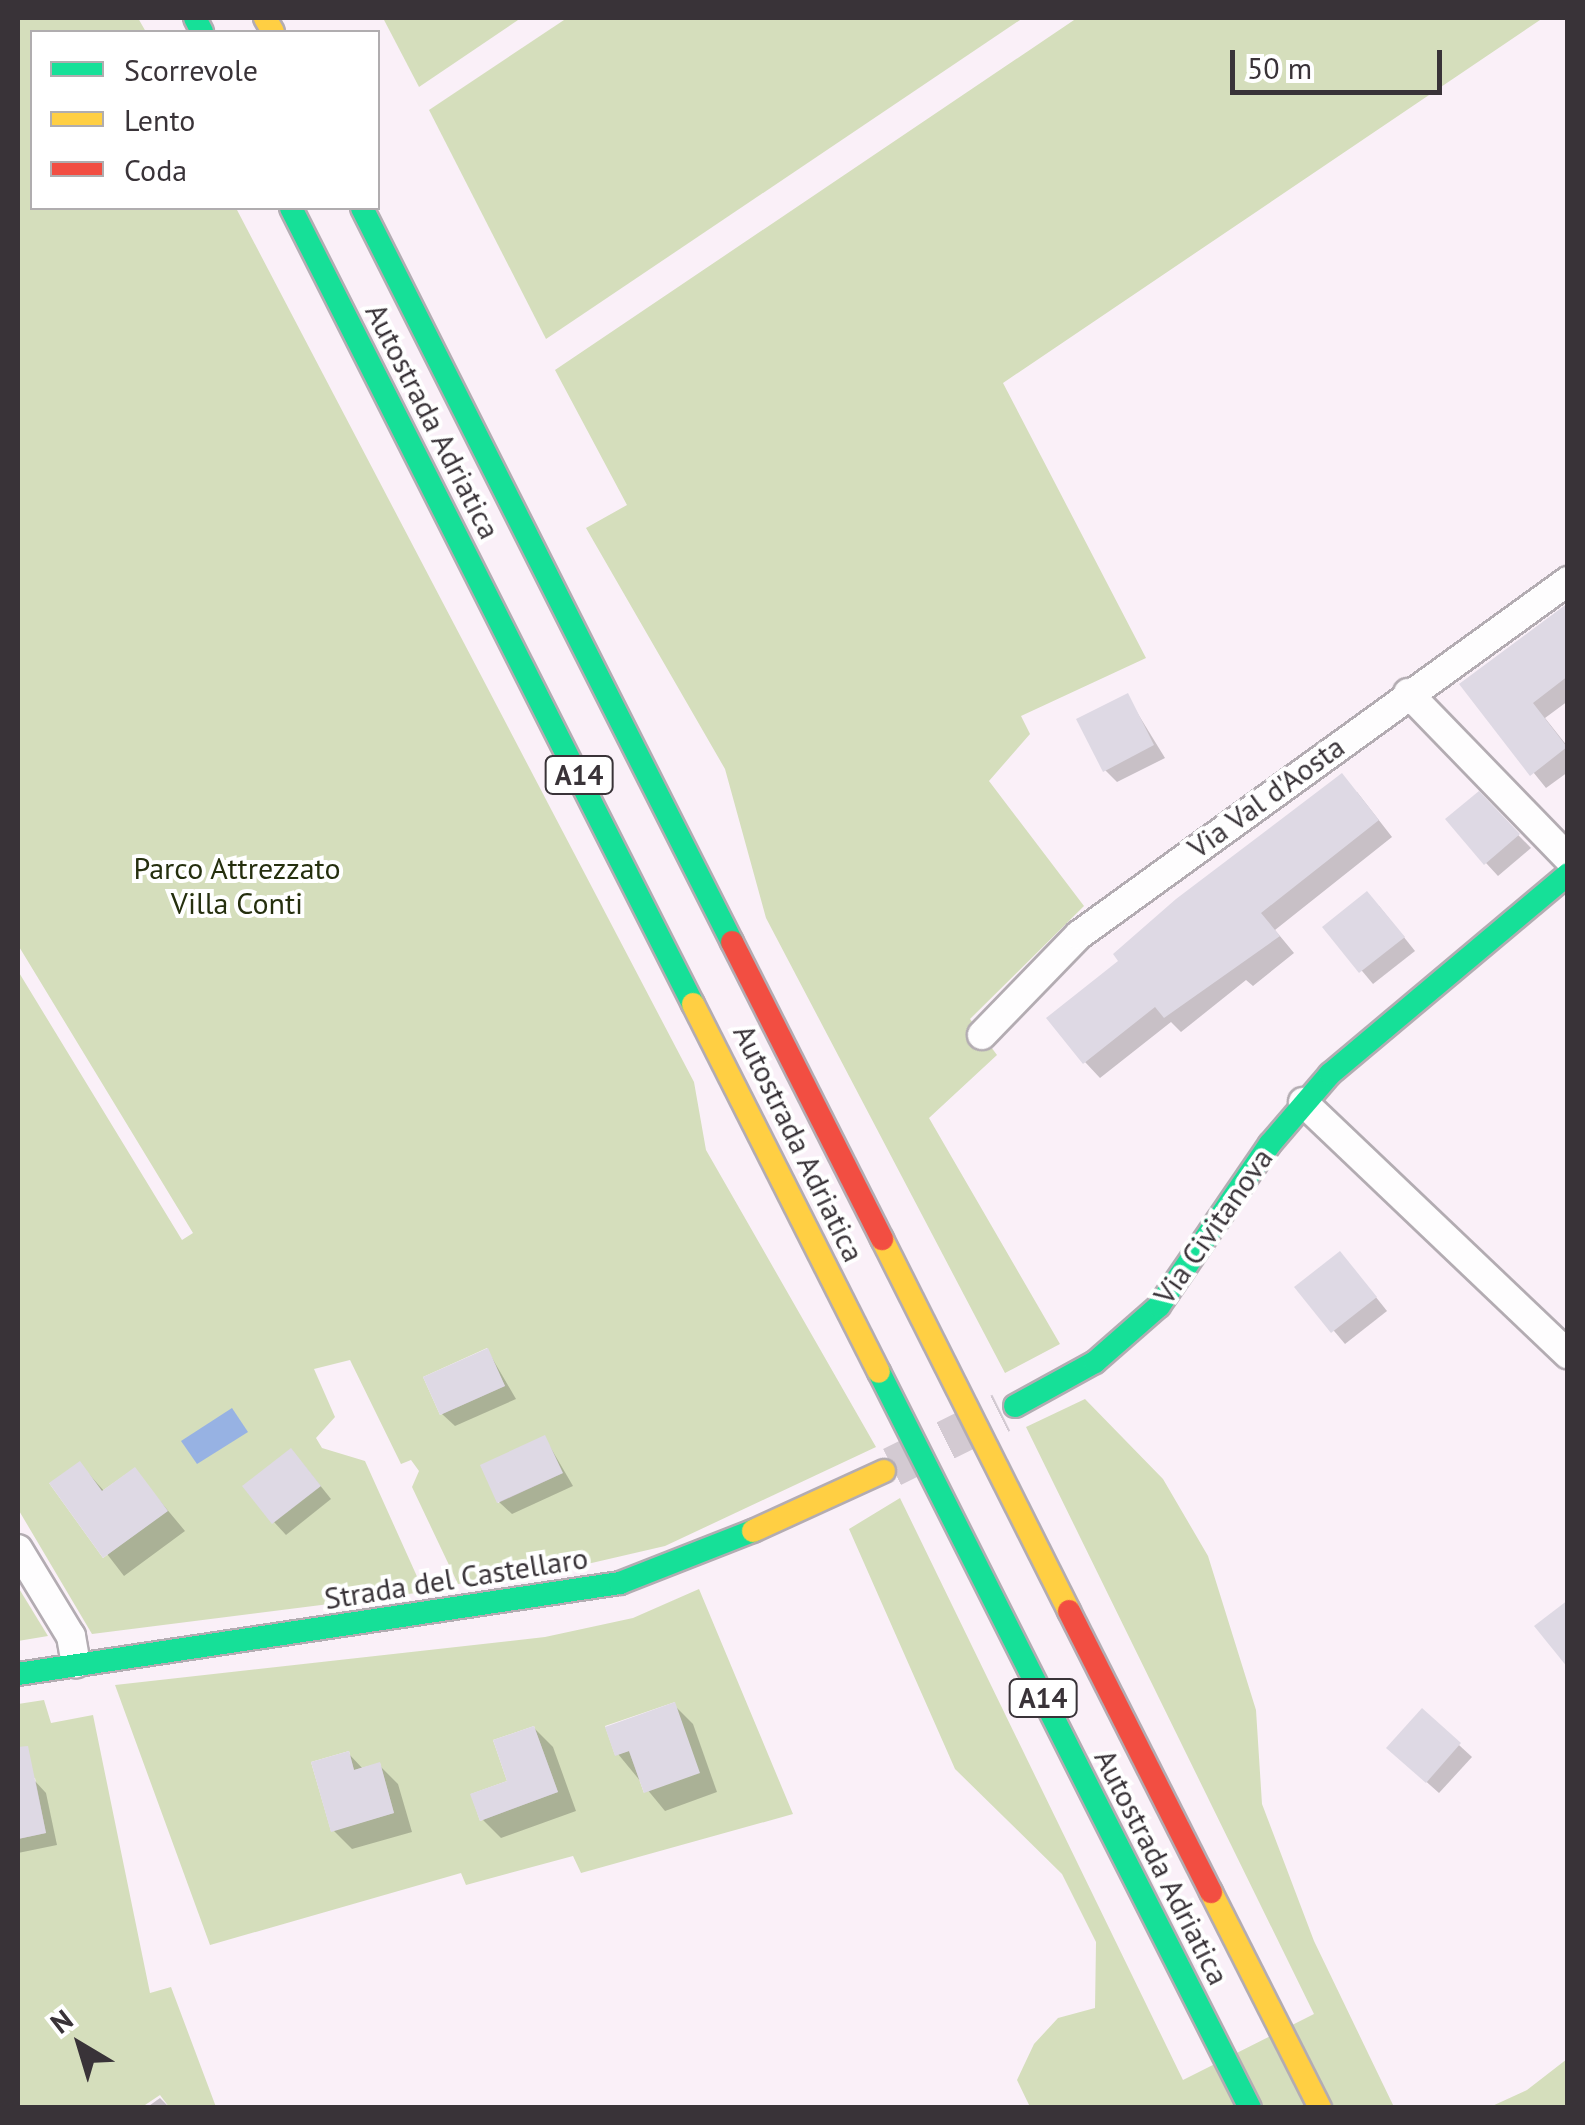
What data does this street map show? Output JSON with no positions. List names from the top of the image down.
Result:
{
  "streets": {
    "main road": [
      "Autostrada Adriatica",
      "A14",
      "Via Civitanova",
      "Strada del Castellaro"
    ],
    "street": ["Via Val d'Aosta"]
  },
  "parks": ["Parco Attrezzato Villa Conti"],
  "legend": ["Scorrevole", "Lento", "Coda"],
  "scale_bar": "50 m",
  "north": "top left"
}
